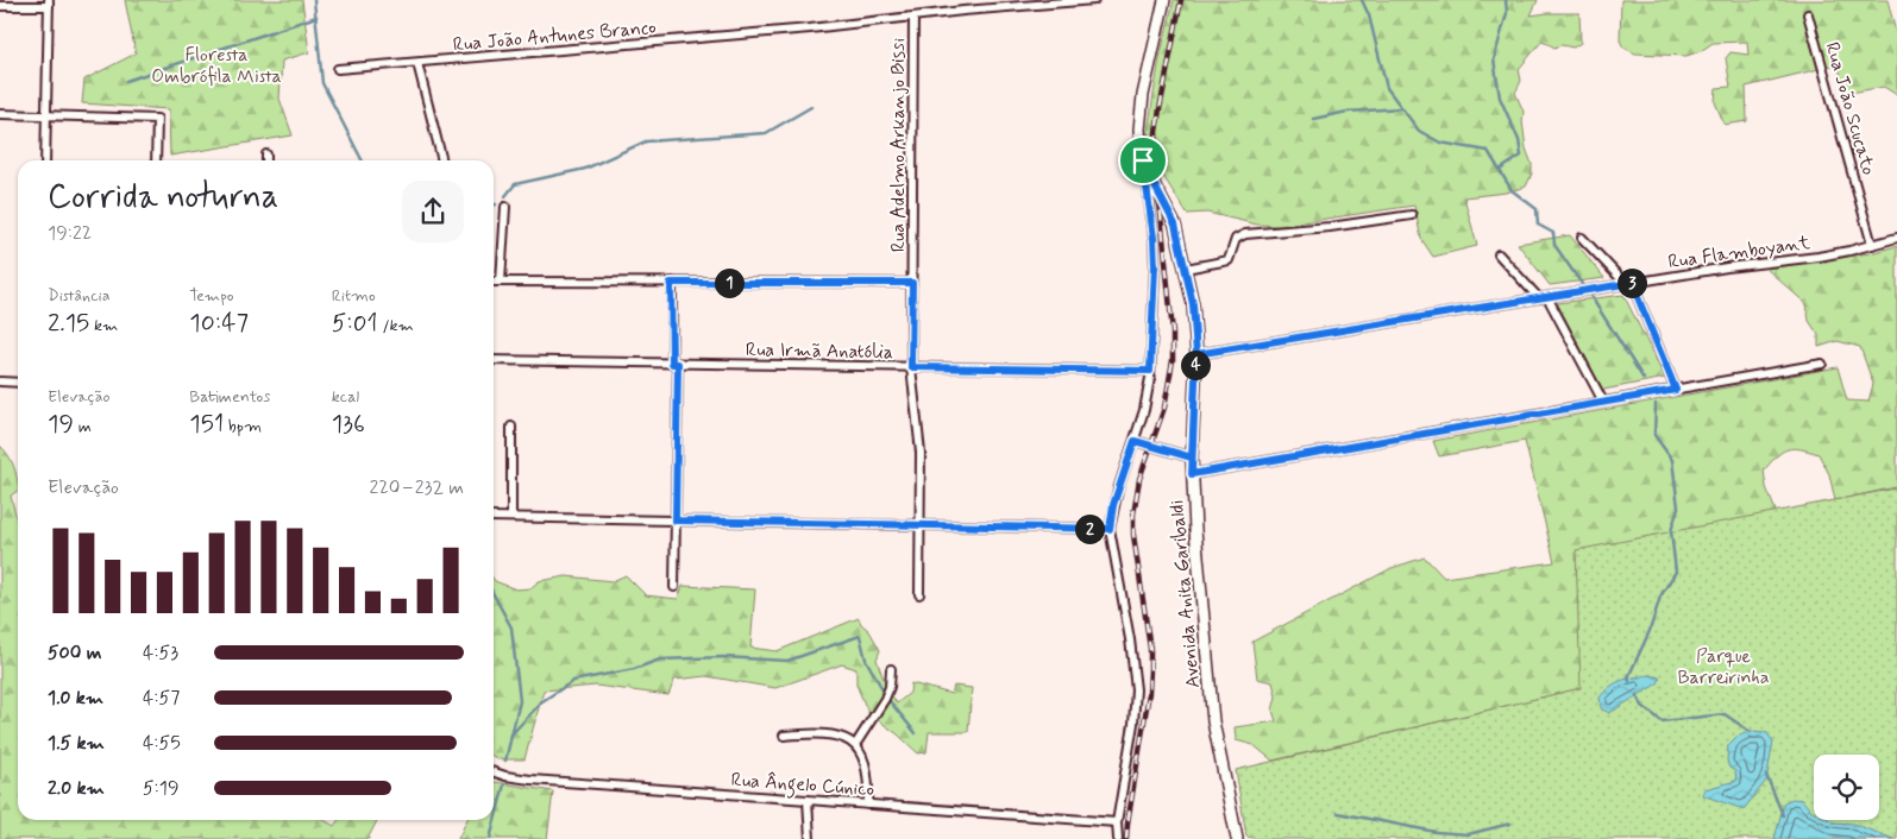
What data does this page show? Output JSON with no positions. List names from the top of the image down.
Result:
{
  "streets": {
    "main road": ["Avenida Anita Garibaldi"],
    "street": [
      "Rua João Antunes Branco",
      "Rua João Scucato",
      "Rua Adelmo Arkanjo Bissi",
      "Rua Flamboyant",
      "Rua Irmã Anatólia",
      "Rua Ângelo Cúnico"
    ]
  },
  "crossings": [
    ["Rua João Antunes Branco", "Rua Adelmo Arkanjo Bissi"],
    ["Rua João Scucato", "Rua Flamboyant"],
    ["Rua Adelmo Arkanjo Bissi", "Rua Irmã Anatólia"],
    ["Rua Flamboyant", "Avenida Anita Garibaldi"]
  ],
  "parks": ["Floresta Ombrófila Mista", "Parque Barreirinha"],
  "page": {
    "heading": ["Corrida noturna", "19:22"],
    "stats": [
      ["Distância", "2.15 km"],
      ["Tempo", "10:47"],
      ["Ritmo", "5:01 /km"],
      ["Elevação", "19 m"],
      ["Batimentos", "151 bpm"],
      ["kcal", "136"]
    ],
    "pins": [
      "1",
      "3",
      "4",
      "2"
    ],
    "chart": ["Elevação", "220–232 m"],
    "list": [
      {
        "name": "500 m",
        "note": "4:53"
      },
      {
        "name": "1.0 km",
        "note": "4:57"
      },
      {
        "name": "1.5 km",
        "note": "4:55"
      },
      {
        "name": "2.0 km",
        "note": "5:19"
      }
    ]
  }
}
